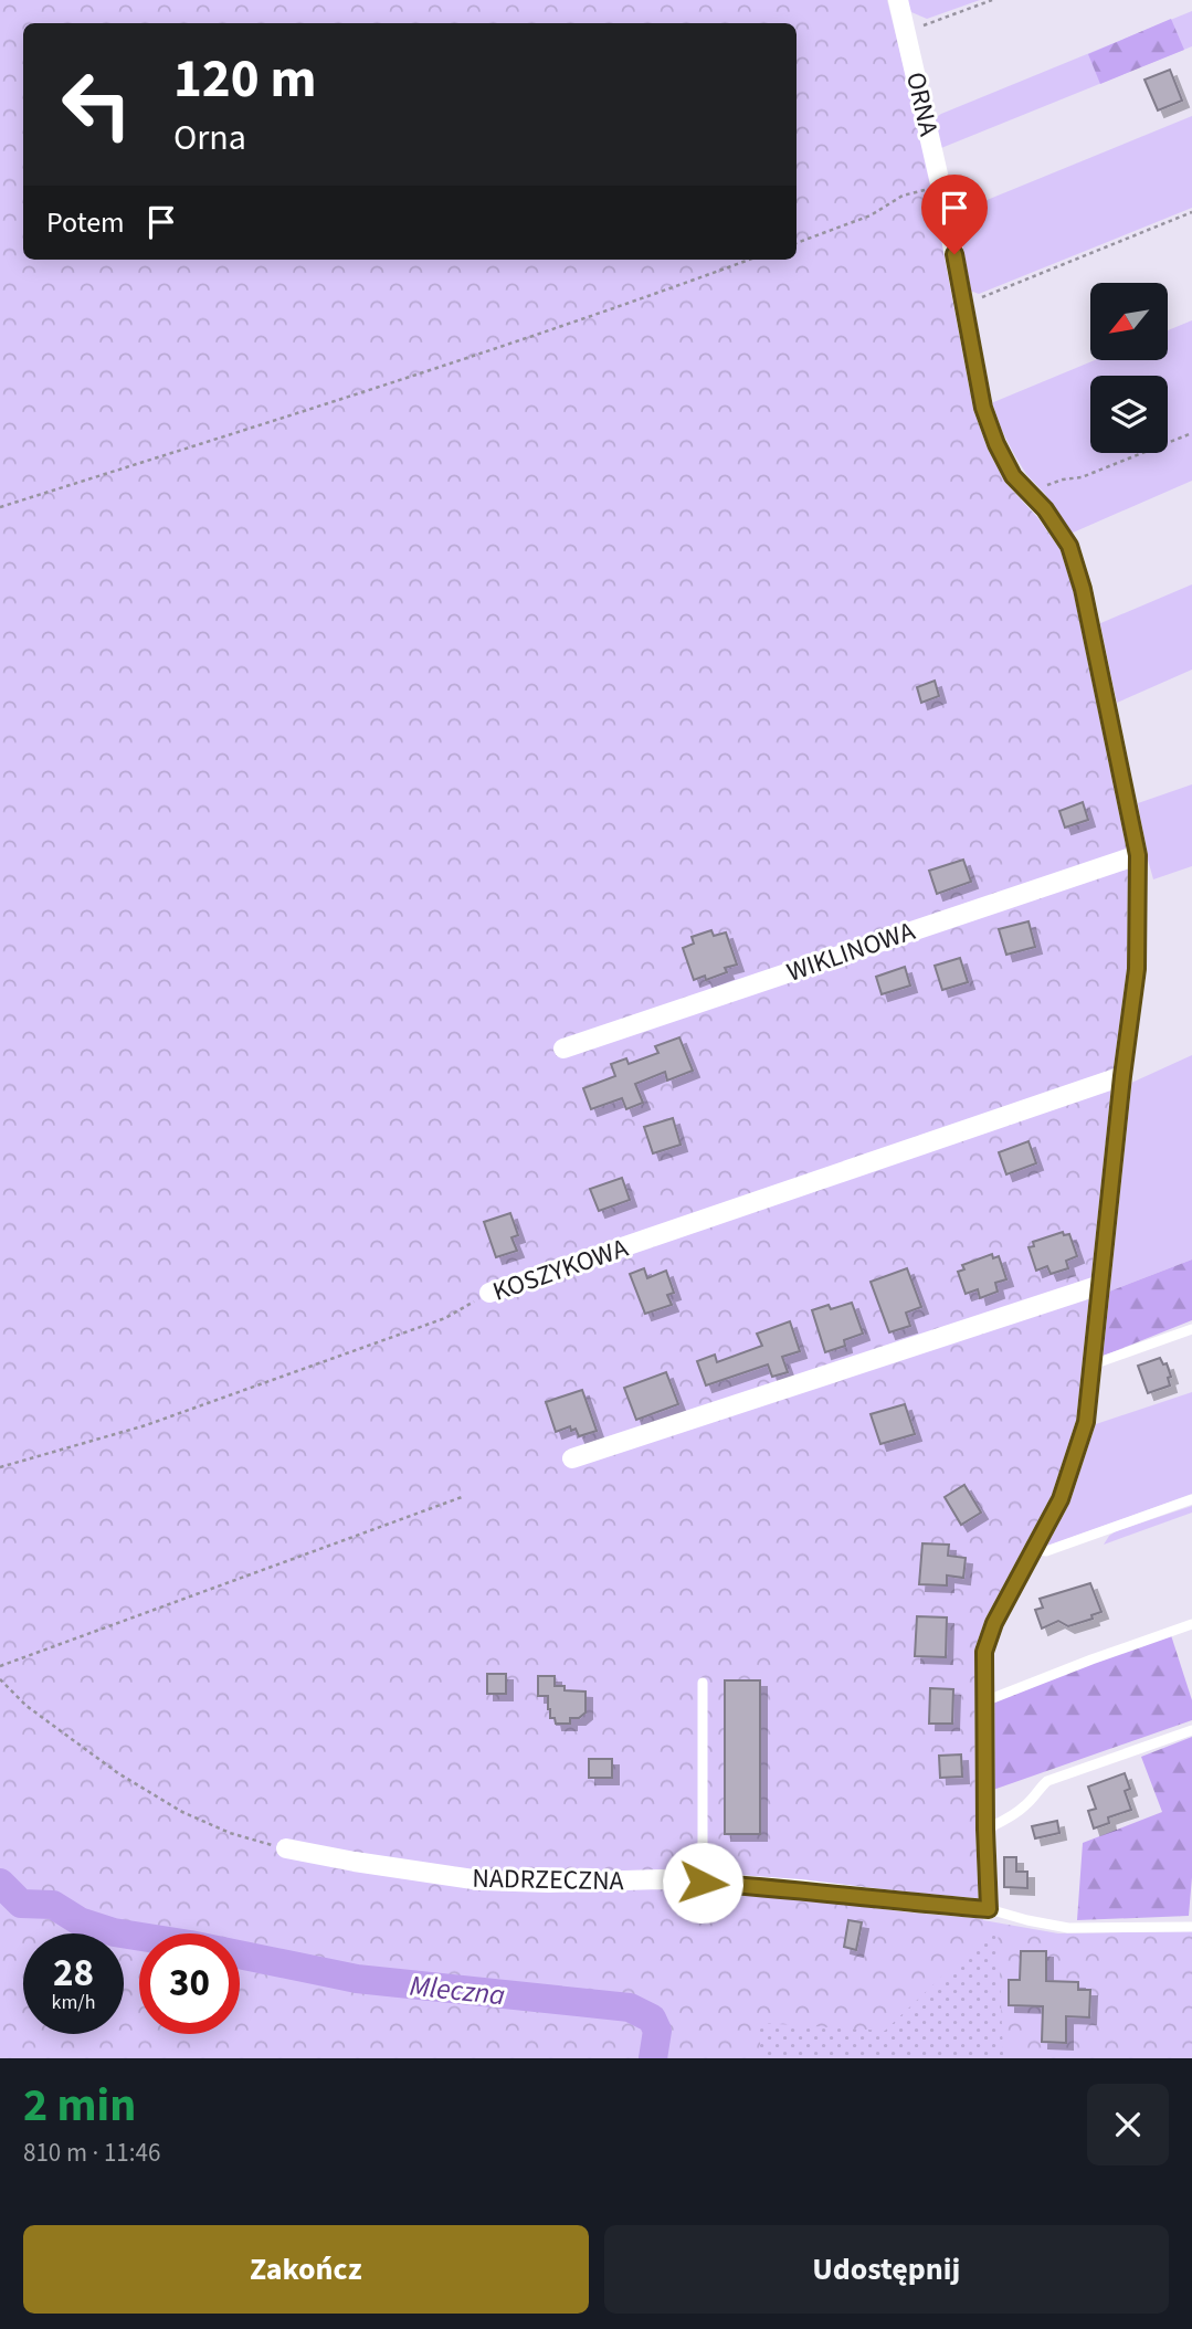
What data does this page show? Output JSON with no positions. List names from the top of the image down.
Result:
{
  "streets": {
    "street": [
      "ORNA",
      "WIKLINOWA",
      "KOSZYKOWA",
      "NADRZECZNA"
    ]
  },
  "crossings": [
    ["ORNA", "WIKLINOWA"],
    ["ORNA", "KOSZYKOWA"],
    ["ORNA", "NADRZECZNA"]
  ],
  "water": ["Mleczna"],
  "north": "bottom left",
  "page": {
    "turn": ["120 m", "Orna"],
    "then": "Potem",
    "speed": "28 km/h",
    "limit": "30",
    "heading": ["2 min", "810 m · 11:46"],
    "buttons": ["Zakończ", "Udostępnij"]
  }
}
